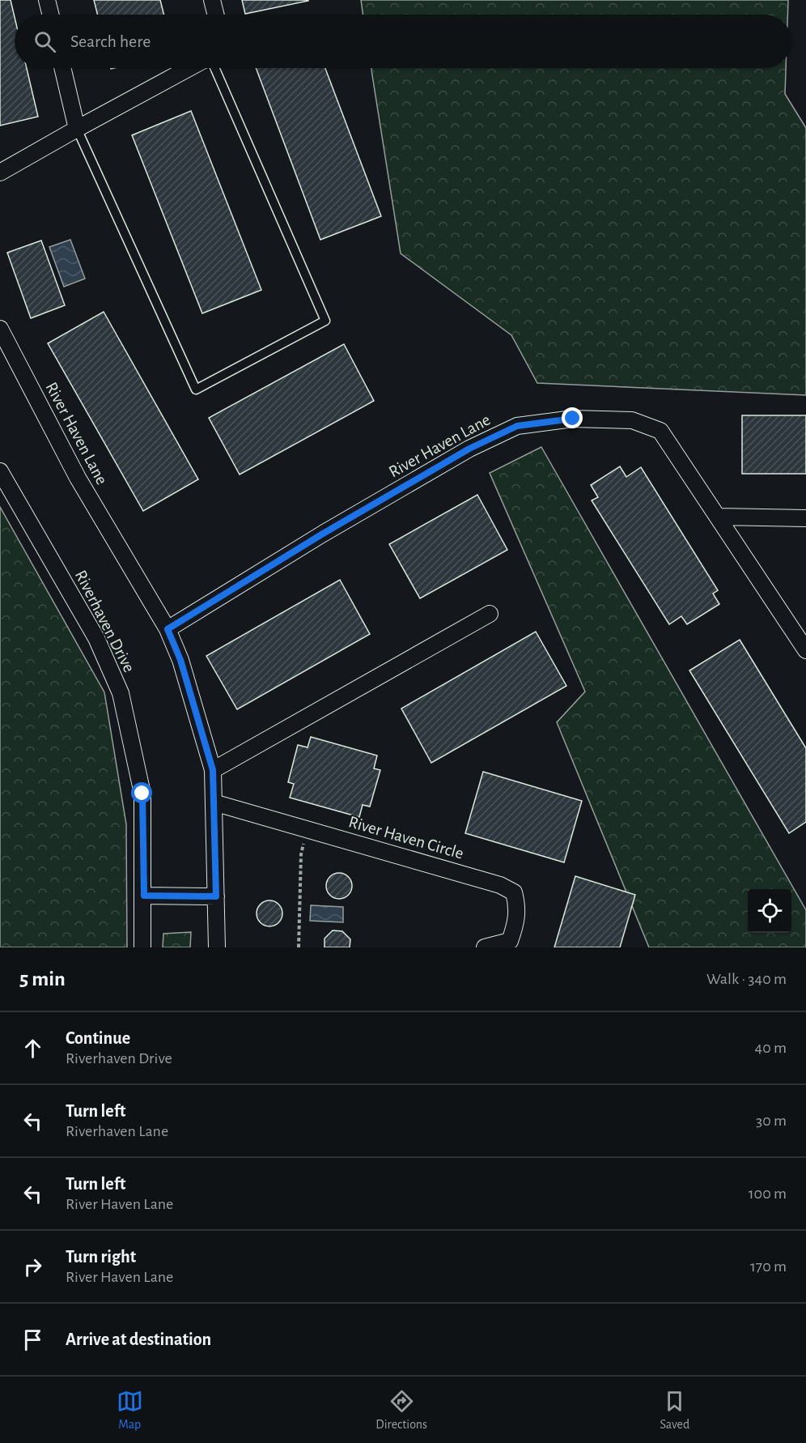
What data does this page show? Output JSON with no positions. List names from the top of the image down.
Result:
{
  "streets": {
    "street": ["River Haven Lane", "Riverhaven Drive", "River Haven Circle"]
  },
  "crossings": [
    ["River Haven Lane", "River Haven Circle"]
  ],
  "page": {
    "search": "Search here",
    "heading": ["5 min", "Walk · 340 m"],
    "list": [
      ["Continue", "Riverhaven Drive", "40 m"],
      ["Turn left", "Riverhaven Lane", "30 m"],
      ["Turn left", "River Haven Lane", "100 m"],
      ["Turn right", "River Haven Lane", "170 m"],
      "Arrive at destination"
    ],
    "nav": ["Map", "Directions", "Saved"]
  }
}
